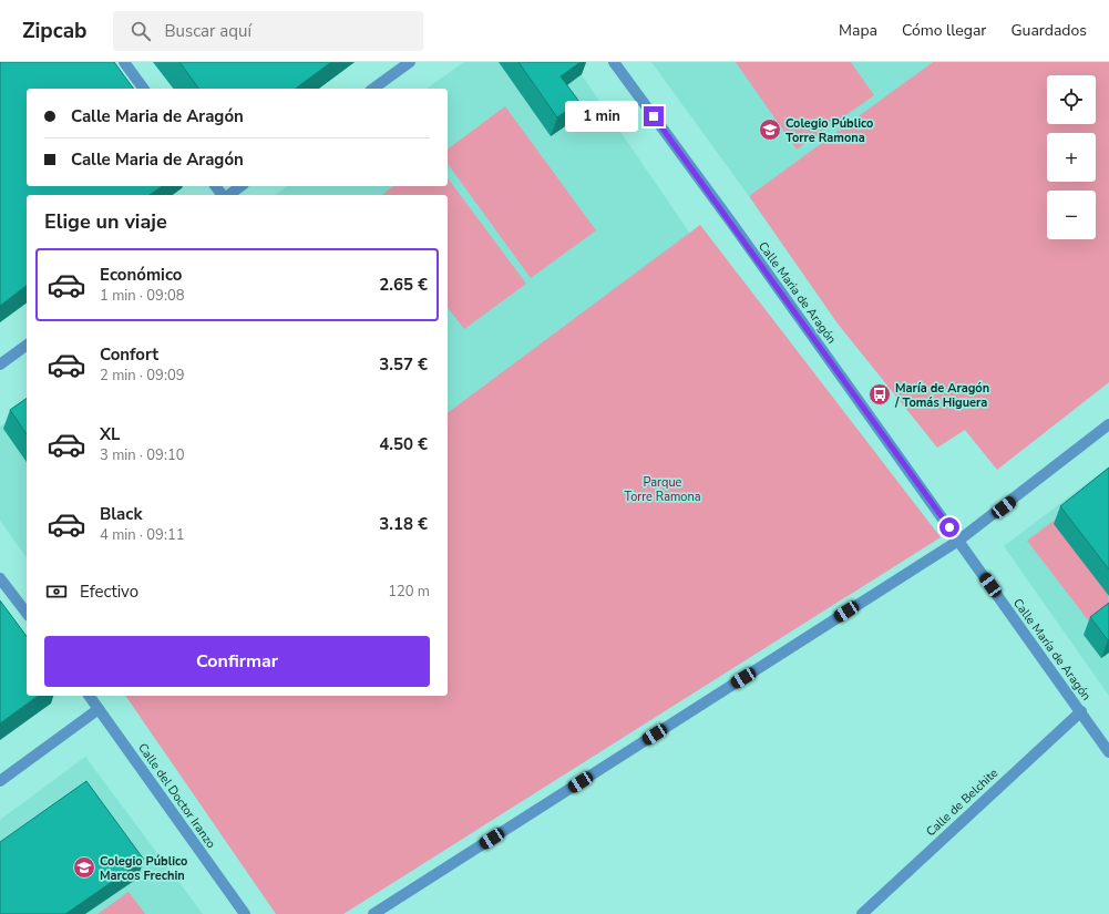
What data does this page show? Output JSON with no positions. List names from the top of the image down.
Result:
{
  "streets": {
    "street": [
      "Calle Maria de Aragón",
      "Calle María de Aragón",
      "Calle del Doctor Iranzo",
      "Calle de Belchite"
    ]
  },
  "crossings": [
    ["Calle Maria de Aragón", "Calle María de Aragón"],
    ["Calle María de Aragón", "Calle de Belchite"]
  ],
  "parks": ["Parque Torre Ramona"],
  "places": {
    "school or university": ["Colegio Público Torre Ramona", "Colegio Público Marcos Frechin"],
    "bus stop": ["María de Aragón / Tomás Higuera"]
  },
  "page": {
    "header": "Zipcab",
    "search": "Buscar aquí",
    "nav": ["Mapa", "Cómo llegar", "Guardados"],
    "map_buttons": ["+", "−"],
    "banner": ["Calle Maria de Aragón", "Calle Maria de Aragón"],
    "bubble": "1 min",
    "heading": "Elige un viaje",
    "list": [
      {
        "name": "Económico",
        "note": "1 min · 09:08",
        "value": "2.65 €"
      },
      {
        "name": "Confort",
        "note": "2 min · 09:09",
        "value": "3.57 €"
      },
      {
        "name": "XL",
        "note": "3 min · 09:10",
        "value": "4.50 €"
      },
      {
        "name": "Black",
        "note": "4 min · 09:11",
        "value": "3.18 €"
      }
    ],
    "pay": ["Efectivo", "120 m"],
    "buttons": "Confirmar"
  }
}
